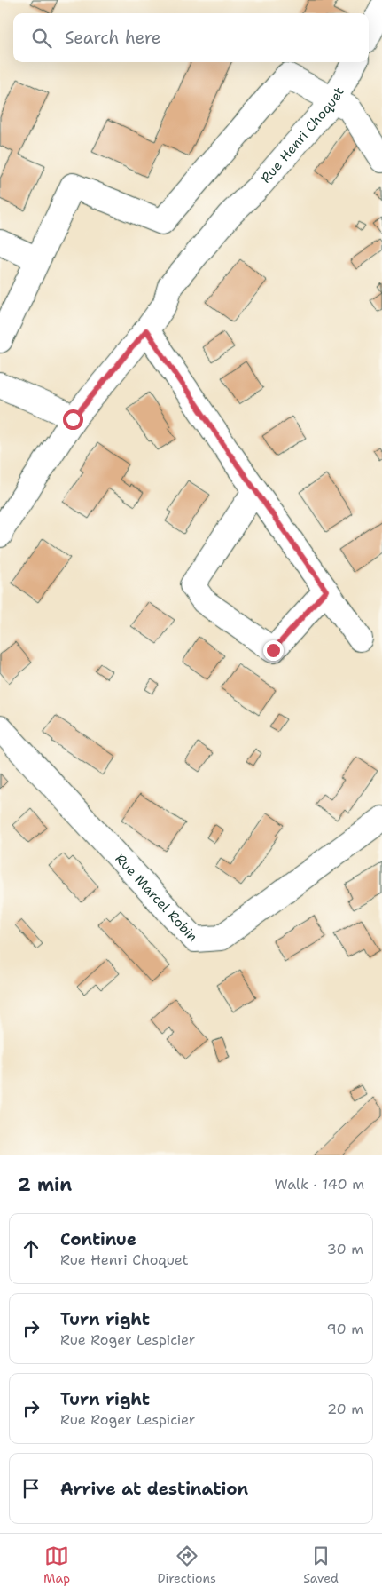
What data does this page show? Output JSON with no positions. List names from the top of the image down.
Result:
{
  "streets": {
    "street": ["Rue Henri Choquet", "Rue Marcel Robin"]
  },
  "page": {
    "search": "Search here",
    "heading": ["2 min", "Walk · 140 m"],
    "list": [
      ["Continue", "Rue Henri Choquet", "30 m"],
      ["Turn right", "Rue Roger Lespicier", "90 m"],
      ["Turn right", "Rue Roger Lespicier", "20 m"],
      "Arrive at destination"
    ],
    "nav": ["Map", "Directions", "Saved"]
  }
}
